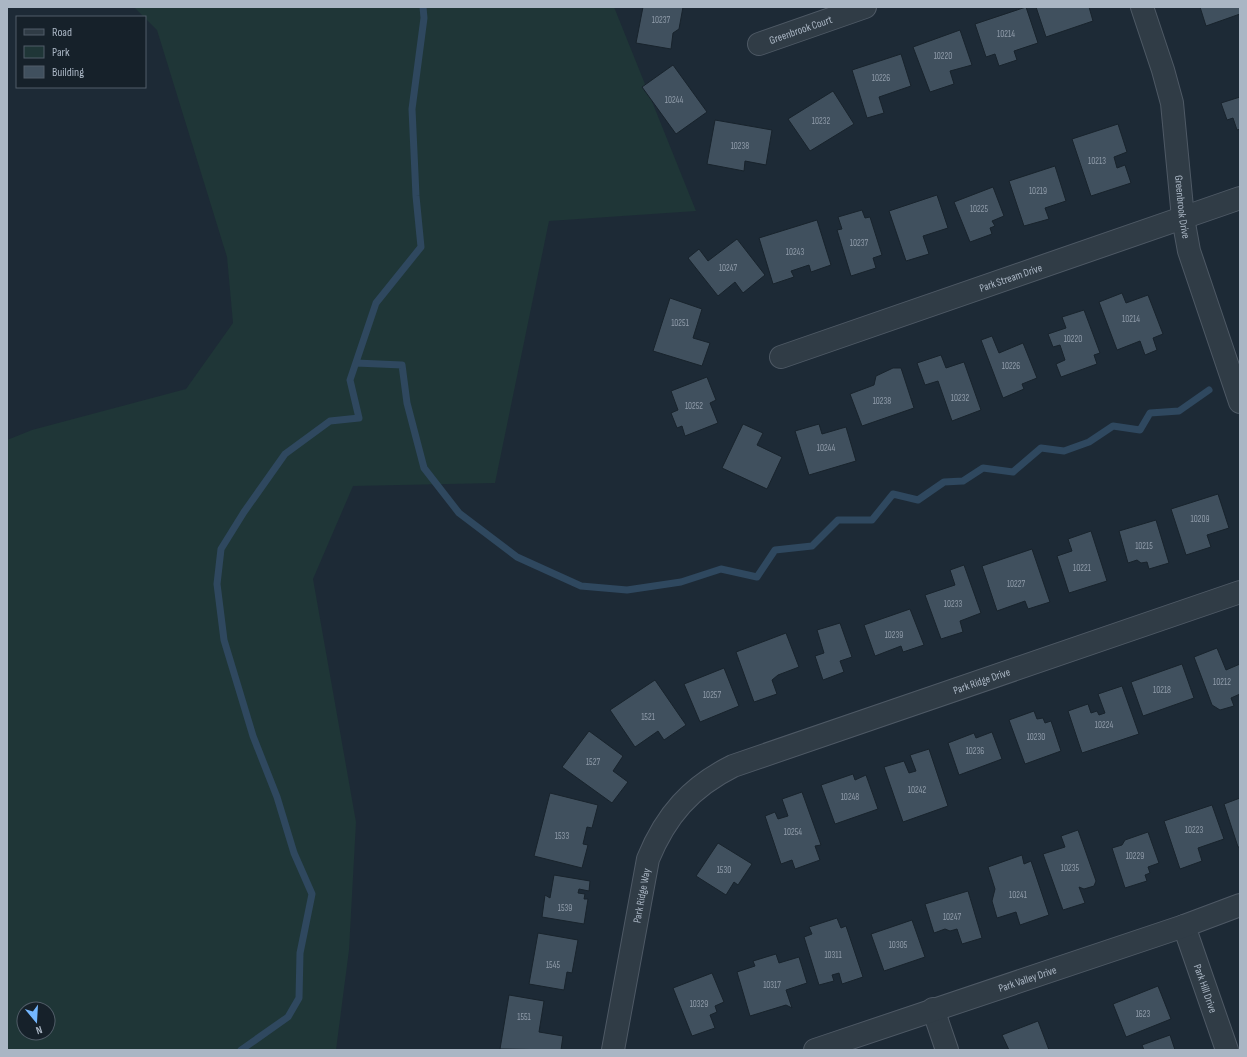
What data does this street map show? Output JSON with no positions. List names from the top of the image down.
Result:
{
  "streets": {
    "street": [
      "Greenbrook Court",
      "Greenbrook Drive",
      "Park Stream Drive",
      "Park Ridge Drive",
      "Park Ridge Way",
      "Park Valley Drive",
      "Park Hill Drive"
    ]
  },
  "crossings": [
    ["Greenbrook Drive", "Park Stream Drive"],
    ["Park Ridge Drive", "Park Ridge Way"],
    ["Park Valley Drive", "Park Hill Drive"]
  ],
  "house_numbers": [
    "10237",
    "10214",
    "10220",
    "10226",
    "10244",
    "10232",
    "10238",
    "10213",
    "10219",
    "10225",
    "10237",
    "10243",
    "10247",
    "10214",
    "10251",
    "10220",
    "10226",
    "10232",
    "10238",
    "10252",
    "10244",
    "10209",
    "10215",
    "10221",
    "10227",
    "10233",
    "10239",
    "10212",
    "10218",
    "10257",
    "1521",
    "10224",
    "10230",
    "10236",
    "1527",
    "10242",
    "10248",
    "10223",
    "10254",
    "1533",
    "10229",
    "10235",
    "1530",
    "10241",
    "1539",
    "10247",
    "10305",
    "10311",
    "1545",
    "10317",
    "10329",
    "1623",
    "1551"
  ],
  "legend": ["Road", "Park", "Building"],
  "north": "bottom"
}
